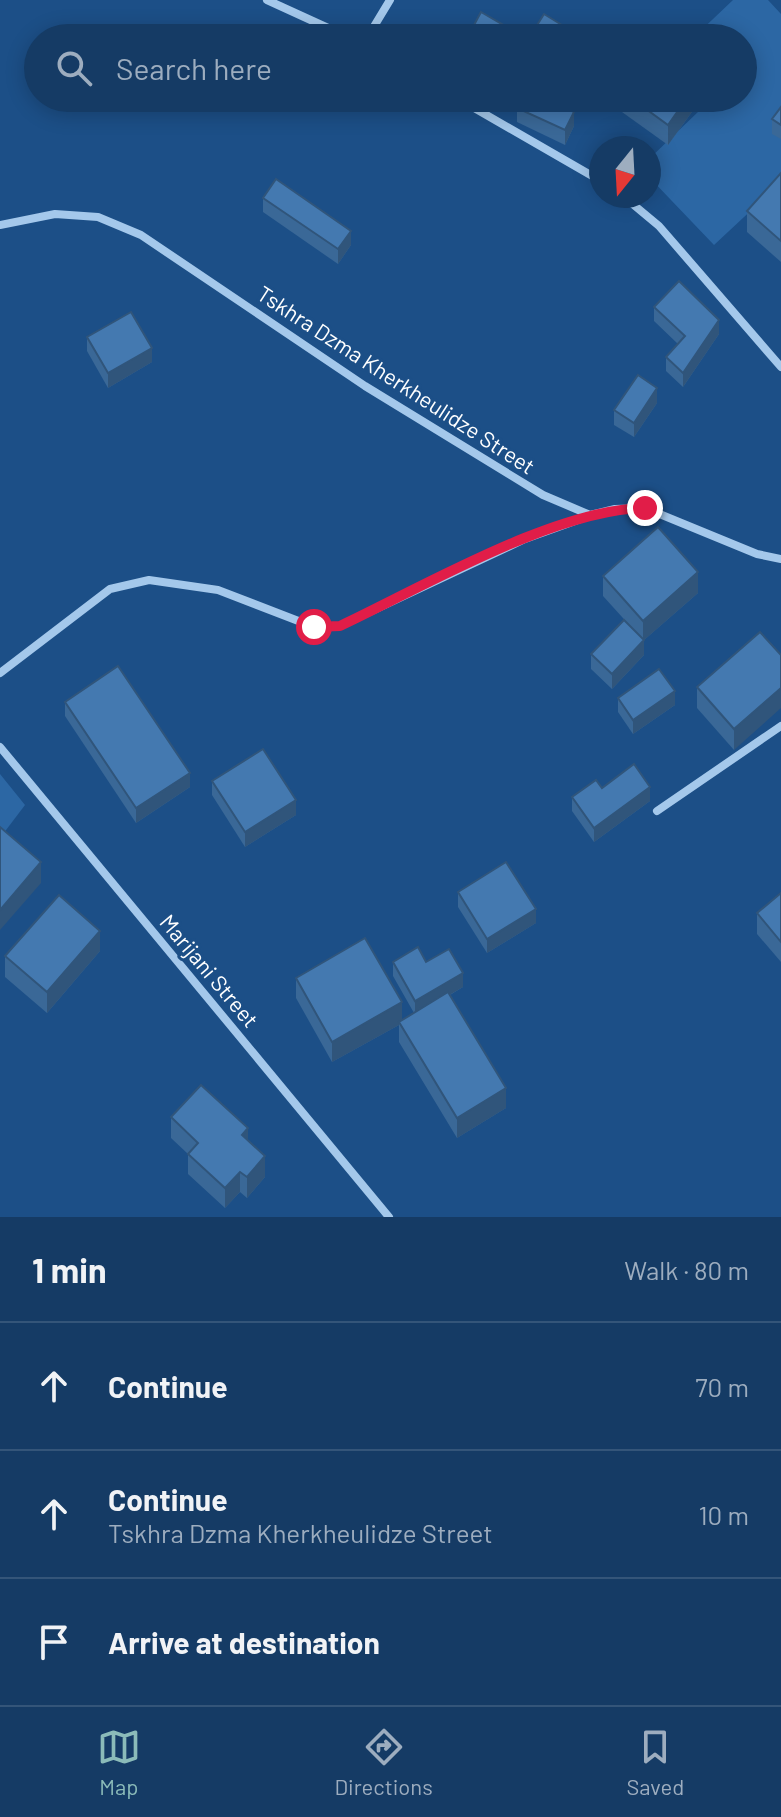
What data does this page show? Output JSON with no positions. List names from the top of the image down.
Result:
{
  "streets": {
    "street": ["Tskhra Dzma Kherkheulidze Street", "Marijani Street"]
  },
  "north": "bottom",
  "page": {
    "search": "Search here",
    "heading": ["1 min", "Walk · 80 m"],
    "list": [
      ["Continue", "70 m"],
      ["Continue", "Tskhra Dzma Kherkheulidze Street", "10 m"],
      "Arrive at destination"
    ],
    "nav": ["Map", "Directions", "Saved"]
  }
}
